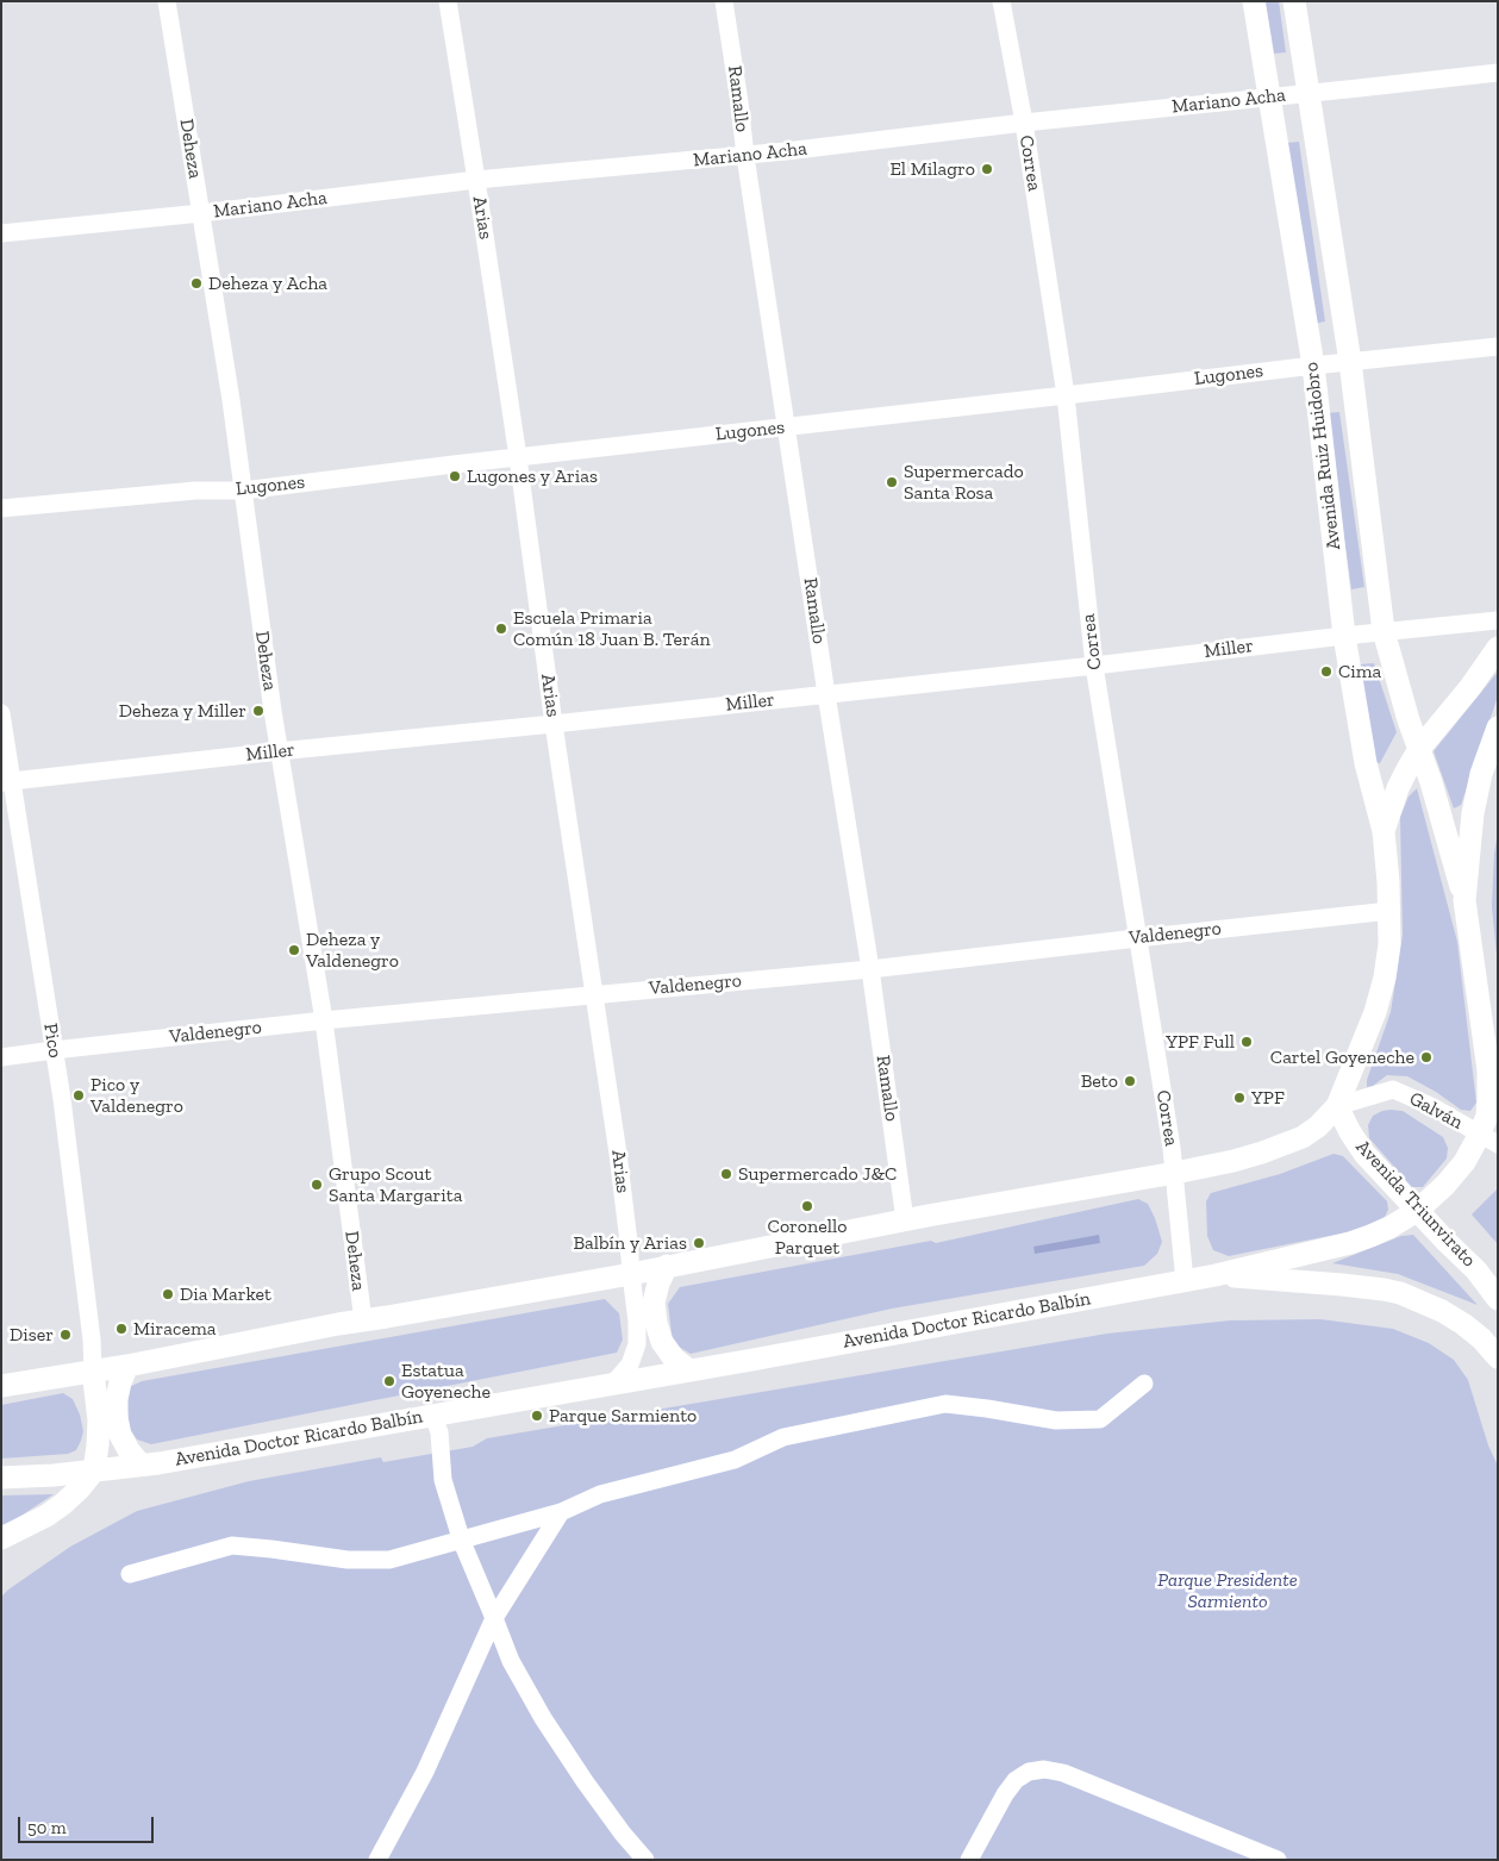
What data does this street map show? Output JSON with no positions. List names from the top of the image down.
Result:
{
  "streets": {
    "main road": ["Avenida Ruiz Huidobro", "Avenida Triunvirato", "Avenida Doctor Ricardo Balbín"],
    "street": [
      "Ramallo",
      "Mariano Acha",
      "Deheza",
      "Correa",
      "Arias",
      "Lugones",
      "Miller",
      "Valdenegro",
      "Pico",
      "Galván"
    ]
  },
  "crossings": [
    ["Ramallo", "Mariano Acha"],
    ["Ramallo", "Lugones"],
    ["Ramallo", "Miller"],
    ["Ramallo", "Valdenegro"],
    ["Mariano Acha", "Deheza"],
    ["Mariano Acha", "Correa"],
    ["Mariano Acha", "Arias"],
    ["Mariano Acha", "Avenida Ruiz Huidobro"],
    ["Deheza", "Lugones"],
    ["Deheza", "Miller"],
    ["Deheza", "Valdenegro"],
    ["Correa", "Lugones"],
    ["Correa", "Miller"],
    ["Correa", "Valdenegro"],
    ["Correa", "Avenida Doctor Ricardo Balbín"],
    ["Arias", "Lugones"],
    ["Arias", "Miller"],
    ["Arias", "Valdenegro"],
    ["Arias", "Avenida Doctor Ricardo Balbín"],
    ["Lugones", "Avenida Ruiz Huidobro"],
    ["Avenida Ruiz Huidobro", "Miller"],
    ["Avenida Ruiz Huidobro", "Valdenegro"],
    ["Avenida Ruiz Huidobro", "Avenida Doctor Ricardo Balbín"],
    ["Miller", "Pico"],
    ["Valdenegro", "Pico"],
    ["Galván", "Avenida Triunvirato"],
    ["Galván", "Avenida Doctor Ricardo Balbín"],
    ["Avenida Triunvirato", "Avenida Doctor Ricardo Balbín"]
  ],
  "parks": ["Parque Presidente Sarmiento"],
  "places": [
    "El Milagro",
    "Deheza y Acha",
    "Lugones y Arias",
    "Supermercado Santa Rosa",
    "Escuela Primaria Común 18 Juan B. Terán",
    "Cima",
    "Deheza y Miller",
    "Deheza y Valdenegro",
    "YPF Full",
    "Cartel Goyeneche",
    "Beto",
    "Pico y Valdenegro",
    "YPF",
    "Supermercado J&C",
    "Grupo Scout Santa Margarita",
    "Coronello Parquet",
    "Balbín y Arias",
    "Dia Market",
    "Miracema",
    "Diser",
    "Estatua Goyeneche",
    "Parque Sarmiento"
  ],
  "scale_bar": "50 m"
}
